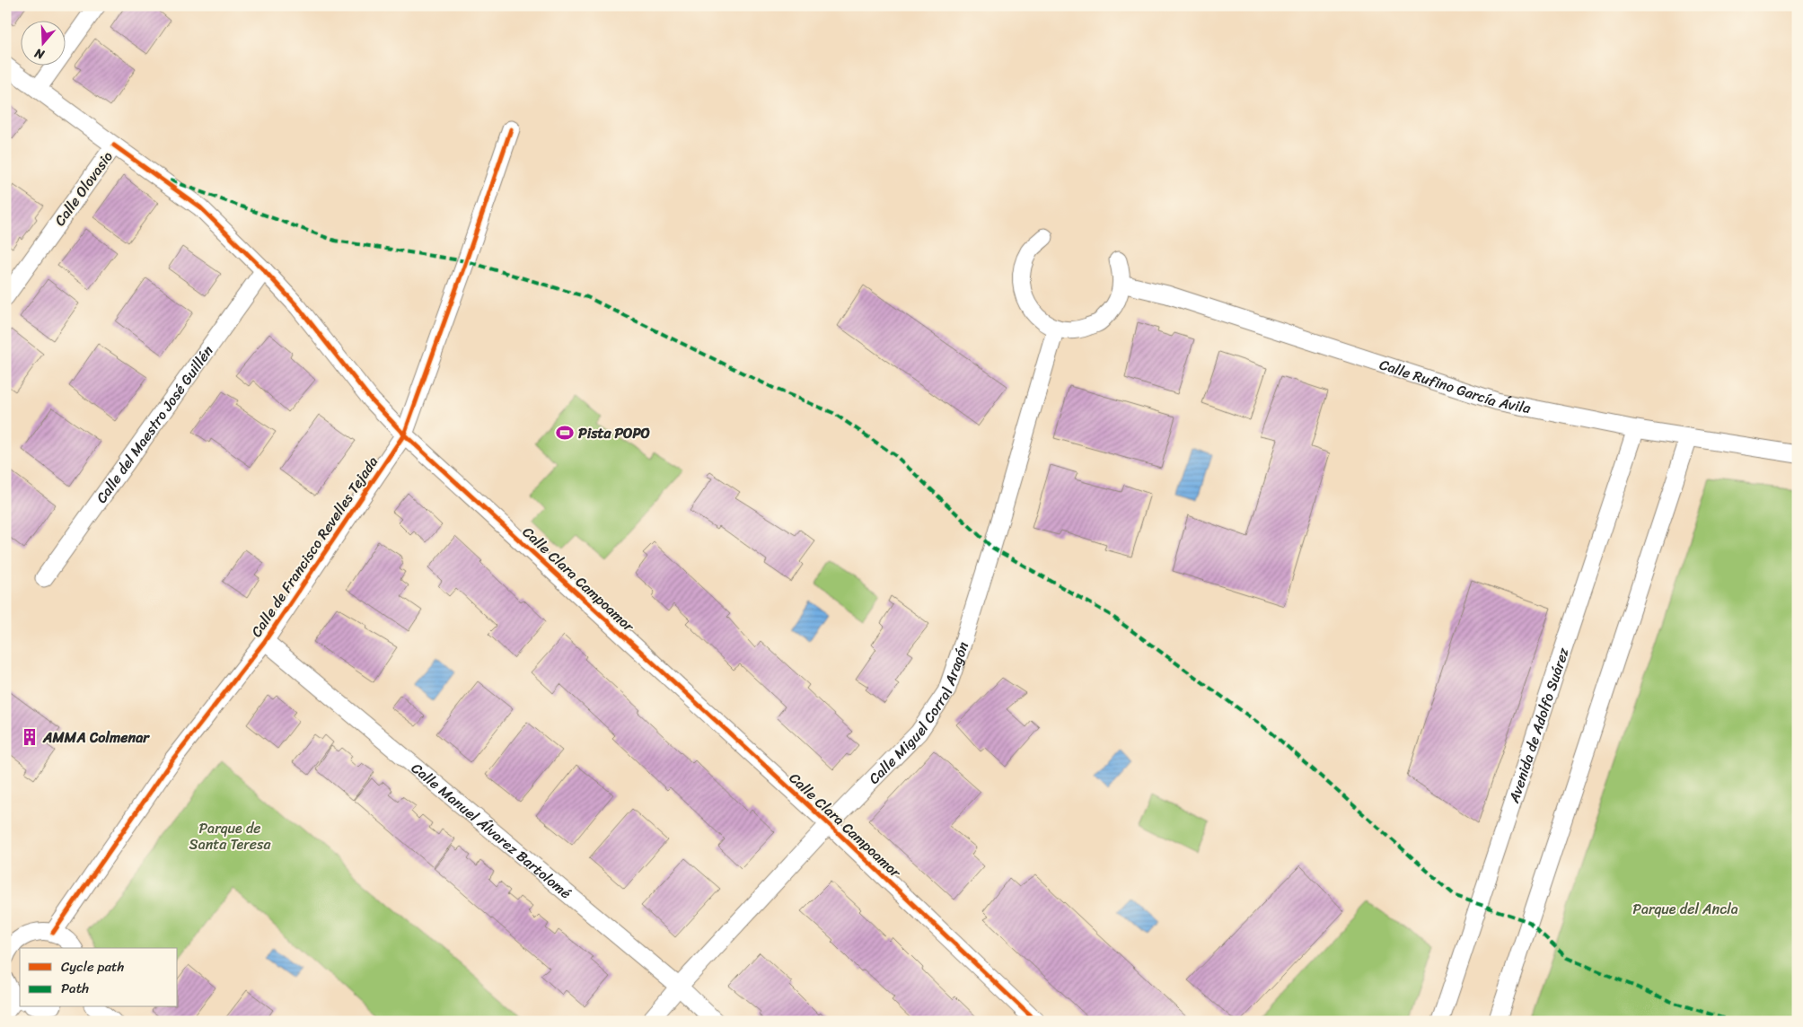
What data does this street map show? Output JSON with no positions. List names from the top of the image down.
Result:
{
  "streets": {
    "street": [
      "Calle Olovasio",
      "Calle Rufino García Ávila",
      "Calle del Maestro José Guillén",
      "Calle de Francisco Revelles Tejada",
      "Calle Clara Campoamor",
      "Calle Miguel Corral Aragón",
      "Avenida de Adolfo Suárez",
      "Calle Manuel Álvarez Bartolomé"
    ]
  },
  "crossings": [
    ["Calle Olovasio", "Calle Clara Campoamor"],
    ["Calle Rufino García Ávila", "Avenida de Adolfo Suárez"],
    ["Calle del Maestro José Guillén", "Calle Clara Campoamor"],
    ["Calle de Francisco Revelles Tejada", "Calle Clara Campoamor"],
    ["Calle de Francisco Revelles Tejada", "Calle Manuel Álvarez Bartolomé"],
    ["Calle Clara Campoamor", "Calle Miguel Corral Aragón"],
    ["Calle Miguel Corral Aragón", "Calle Manuel Álvarez Bartolomé"]
  ],
  "parks": ["Parque de Santa Teresa", "Parque del Ancla"],
  "places": {
    "sports": ["Pista POPO"],
    "building": ["AMMA Colmenar"]
  },
  "legend": ["Cycle path", "Path"],
  "north": "bottom"
}
